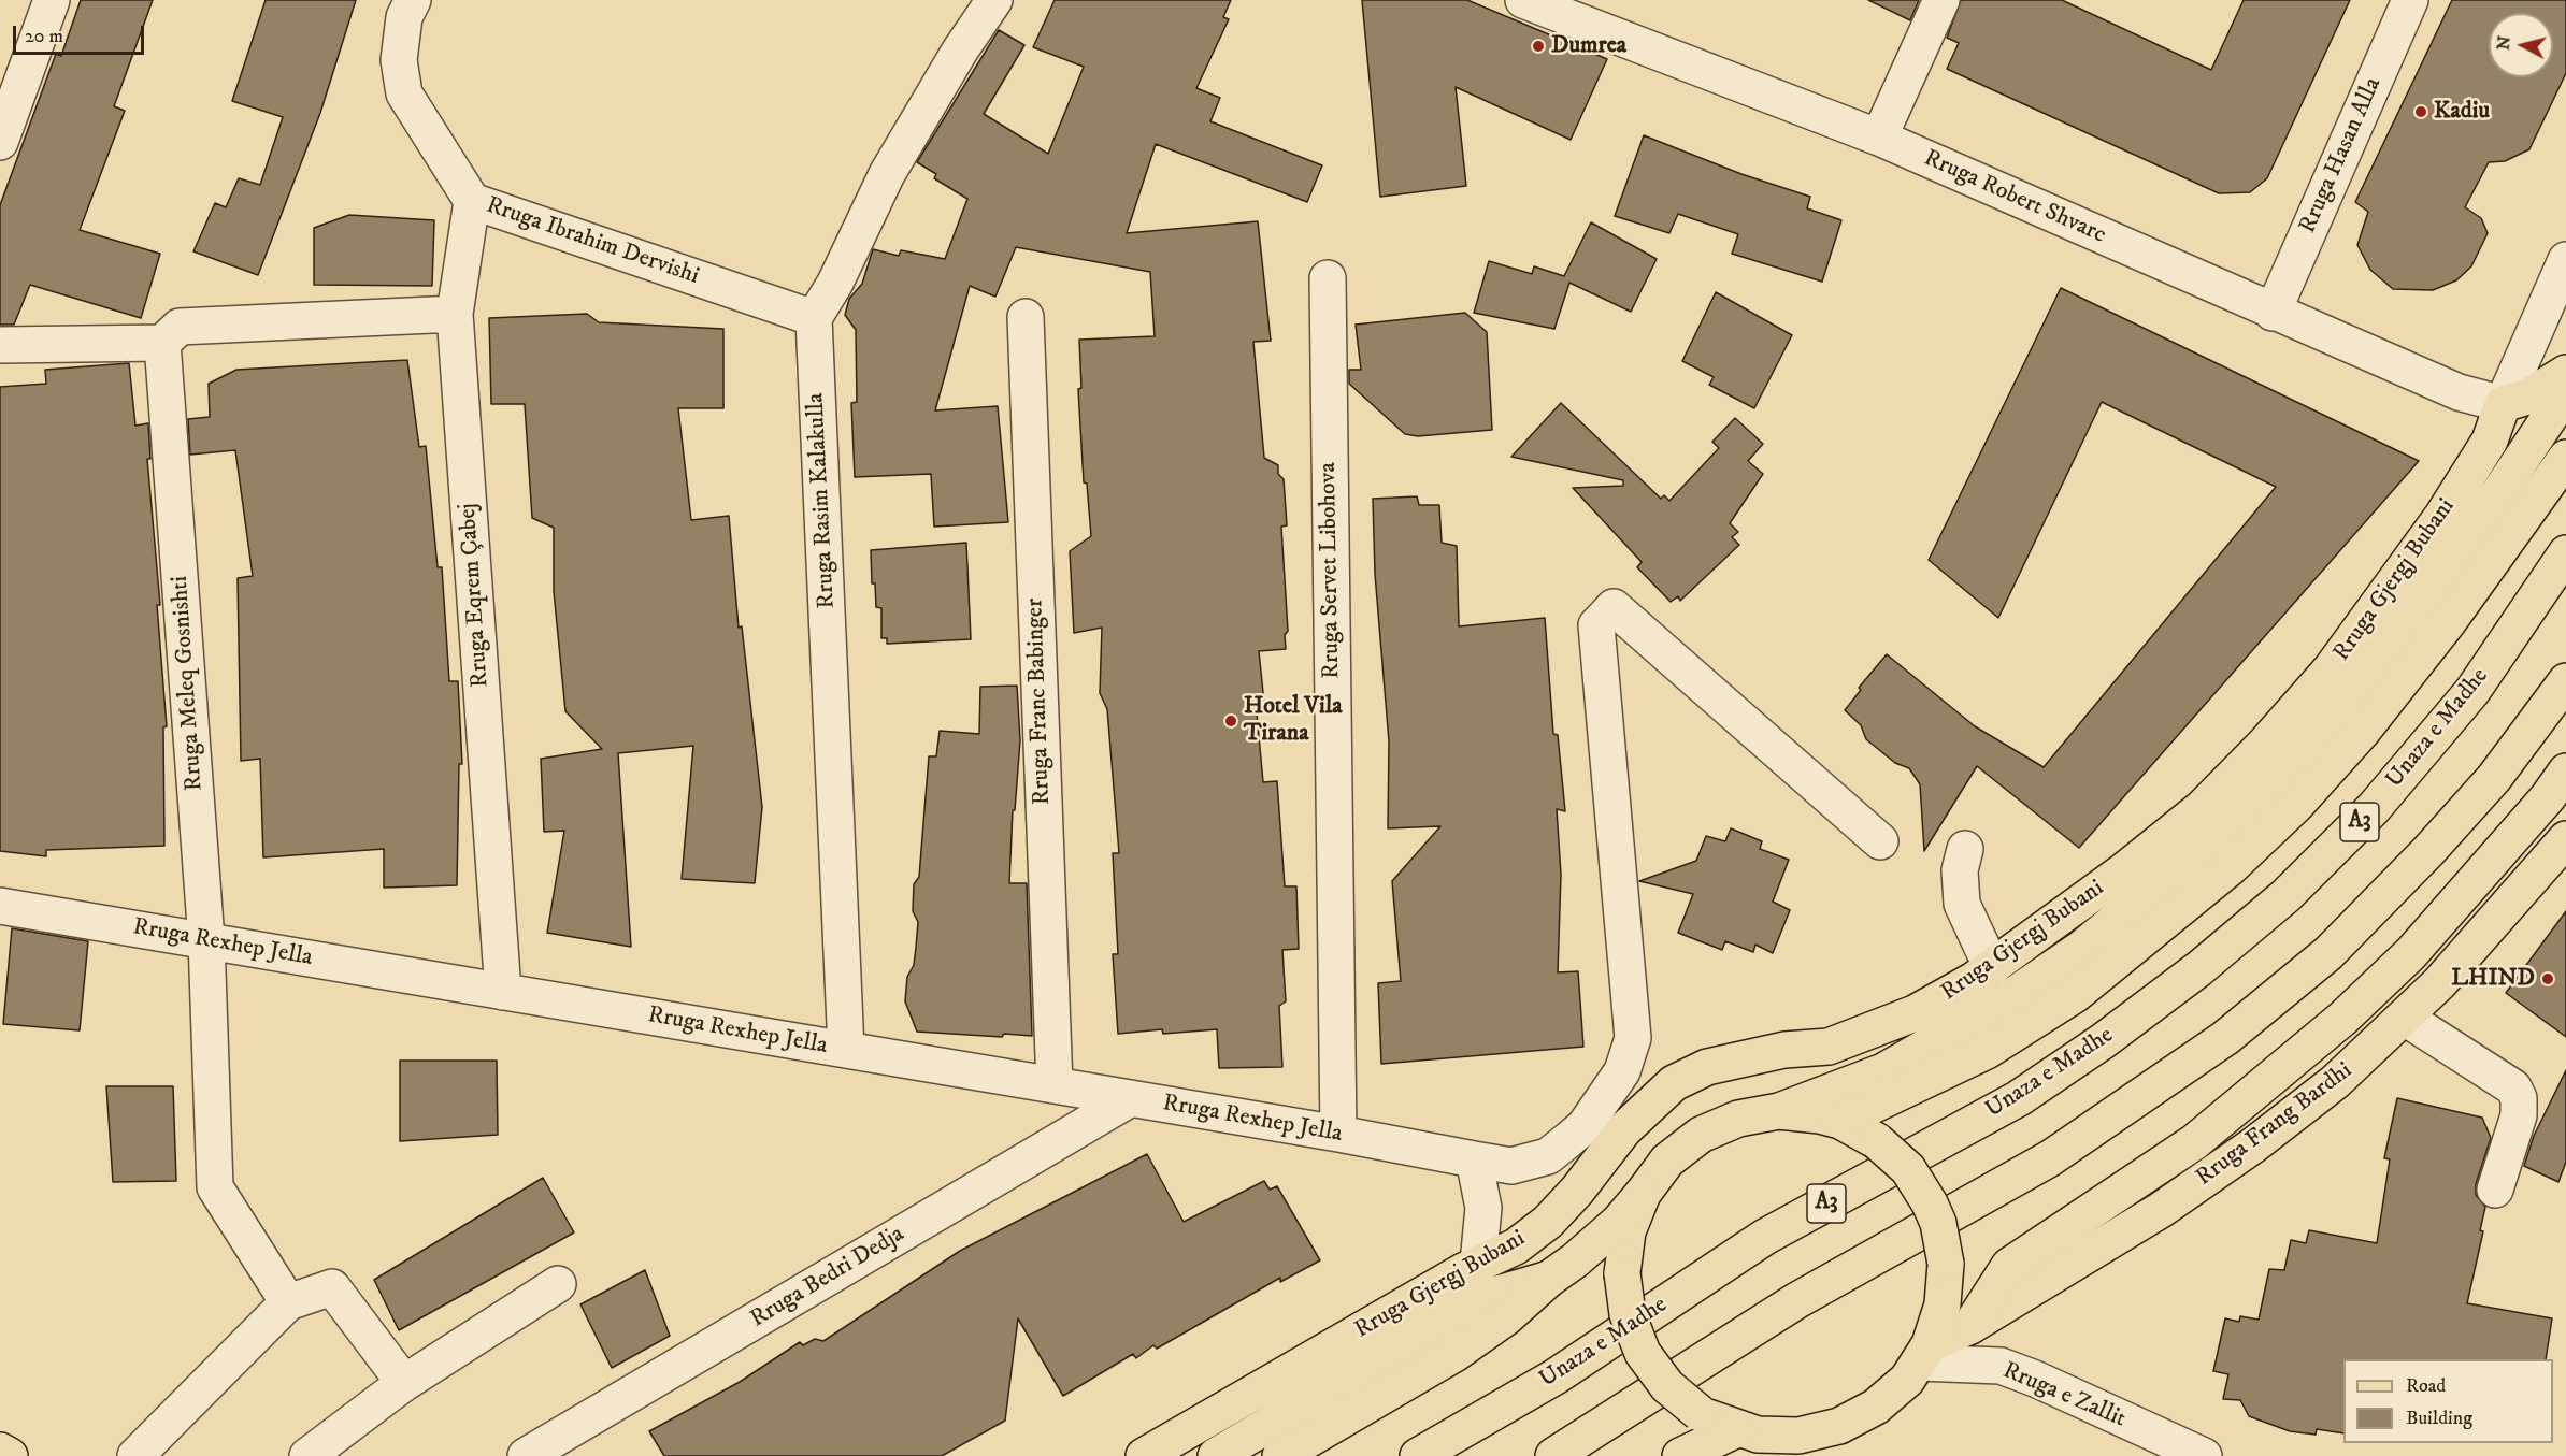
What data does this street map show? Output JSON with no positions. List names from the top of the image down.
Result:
{
  "streets": {
    "main road": [
      "Rruga Gjergj Bubani",
      "Unaza e Madhe",
      "A3",
      "Rruga Frang Bardhi"
    ],
    "street": [
      "Rruga Hasan Alla",
      "Rruga Robert Shvarc",
      "Rruga Ibrahim Dervishi",
      "Rruga Rasim Kalakulla",
      "Rruga Servet Libohova",
      "Rruga Eqrem Çabej",
      "Rruga Meleq Gosnishti",
      "Rruga Franc Babinger",
      "Rruga Rexhep Jella",
      "Rruga Bedri Dedja",
      "Rruga e Zallit"
    ]
  },
  "crossings": [
    ["Rruga Hasan Alla", "Rruga Robert Shvarc"],
    ["Rruga Robert Shvarc", "Rruga Gjergj Bubani"],
    ["Rruga Ibrahim Dervishi", "Rruga Rasim Kalakulla"],
    ["Rruga Ibrahim Dervishi", "Rruga Eqrem Çabej"],
    ["Rruga Rasim Kalakulla", "Rruga Rexhep Jella"],
    ["Rruga Servet Libohova", "Rruga Rexhep Jella"],
    ["Rruga Eqrem Çabej", "Rruga Rexhep Jella"],
    ["Rruga Meleq Gosnishti", "Rruga Rexhep Jella"],
    ["Rruga Franc Babinger", "Rruga Rexhep Jella"],
    ["Rruga Rexhep Jella", "Rruga Bedri Dedja"],
    ["Rruga Frang Bardhi", "Rruga e Zallit"]
  ],
  "places": [
    "Dumrea",
    "Kadiu",
    "Hotel Vila Tirana",
    "LHIND"
  ],
  "legend": ["Road", "Building"],
  "scale_bar": "20 m",
  "north": "left"
}
